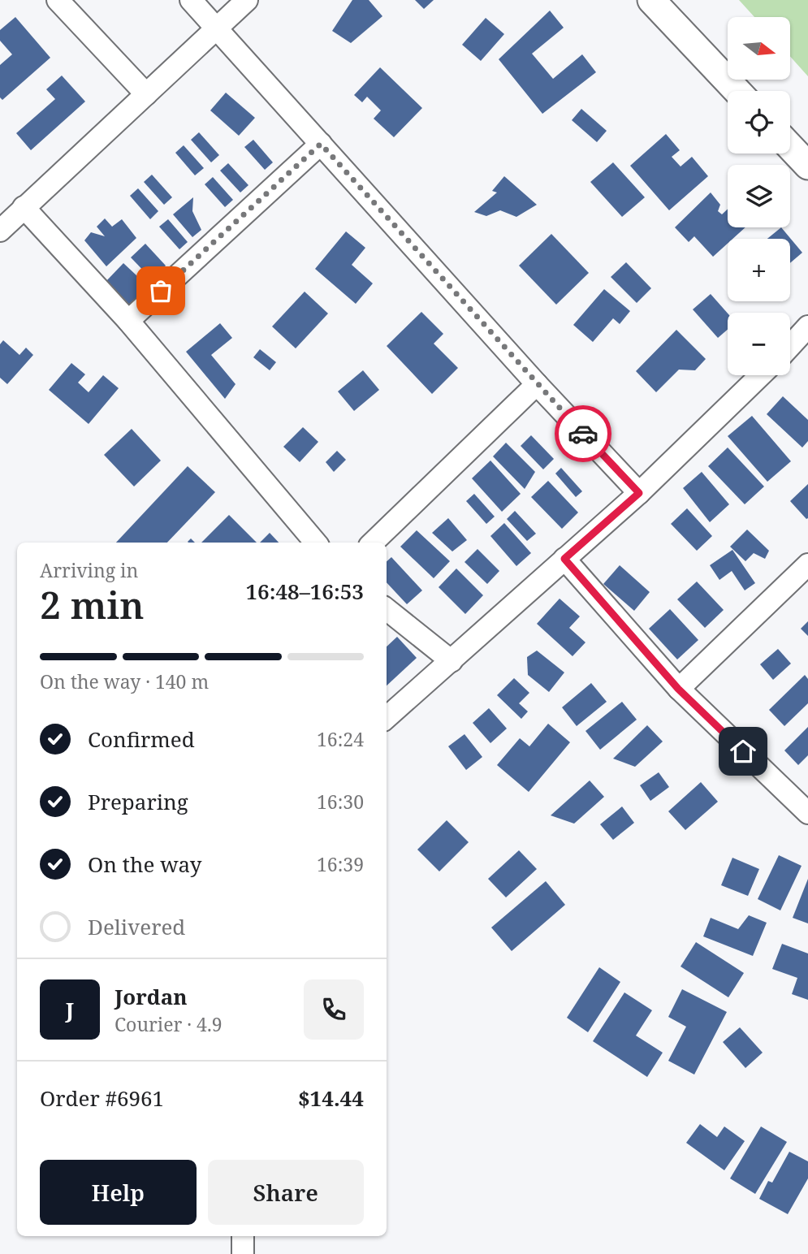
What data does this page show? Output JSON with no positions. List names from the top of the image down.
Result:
{
  "north": "right",
  "page": {
    "map_buttons": ["+", "−"],
    "heading": ["2 min", "Arriving in", "16:48–16:53"],
    "panel": [
      "Jordan",
      "Courier · 4.9",
      "Order #6961",
      "$14.44"
    ],
    "bar": "On the way · 140 m",
    "list": [
      ["Confirmed", "16:24"],
      ["Preparing", "16:30"],
      ["On the way", "16:39"],
      "Delivered"
    ],
    "round": "J",
    "buttons": ["Help", "Share"]
  }
}
